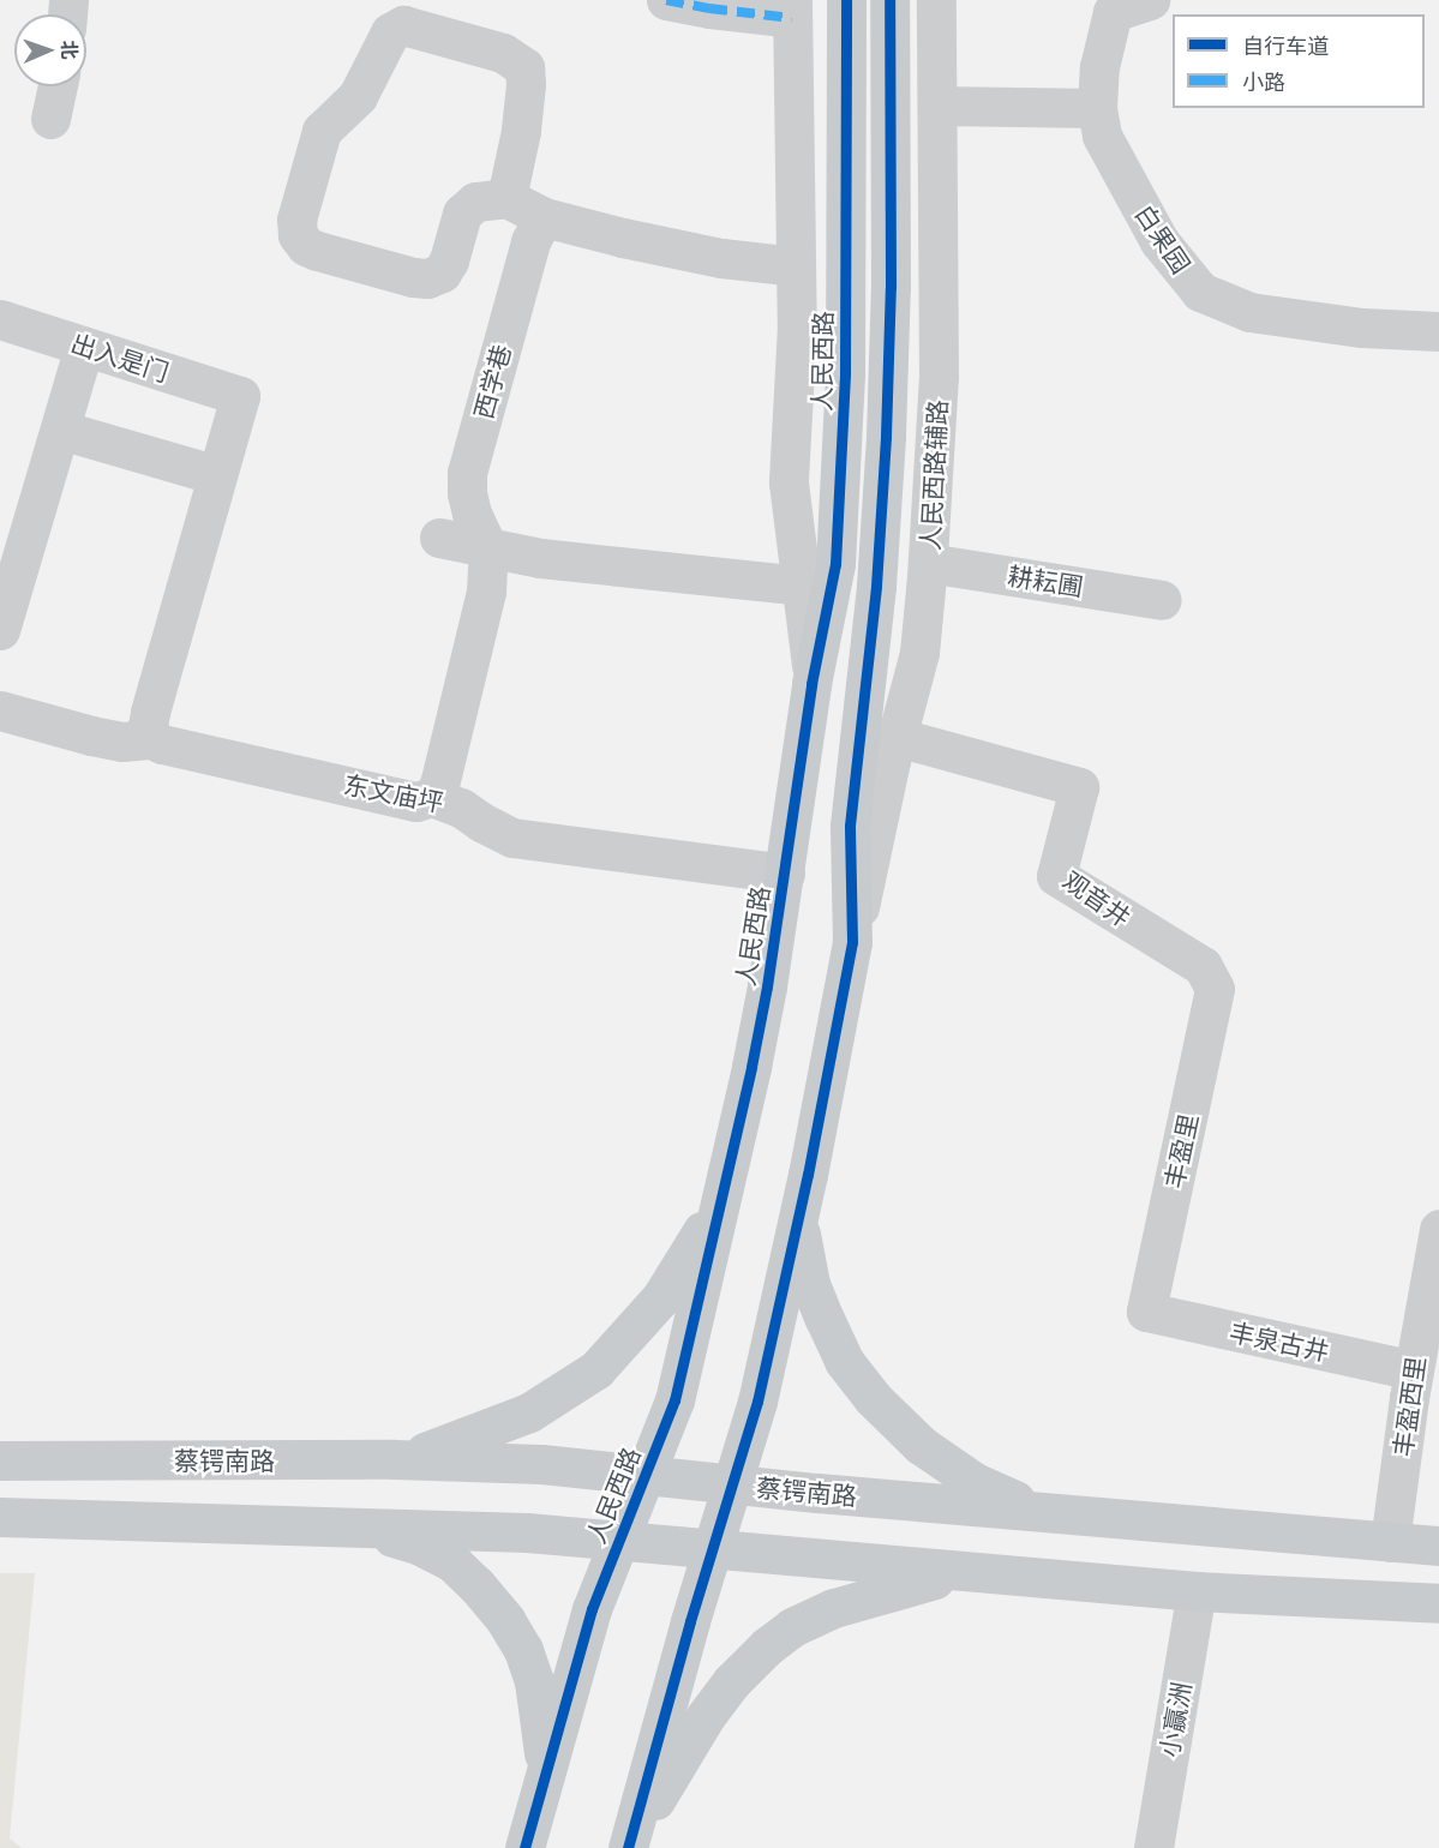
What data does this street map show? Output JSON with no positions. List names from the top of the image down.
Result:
{
  "streets": {
    "main road": ["人民西路", "蔡锷南路"],
    "street": [
      "白果园",
      "出入是门",
      "西学巷",
      "人民西路辅路",
      "耕耘圃",
      "东文庙坪",
      "观音井",
      "丰盈里",
      "丰泉古井",
      "丰盈西里",
      "小赢洲"
    ]
  },
  "crossings": [
    ["人民西路", "东文庙坪"],
    ["人民西路", "蔡锷南路"],
    ["西学巷", "东文庙坪"],
    ["人民西路辅路", "耕耘圃"],
    ["人民西路辅路", "观音井"],
    ["观音井", "丰盈里"],
    ["丰盈里", "丰泉古井"],
    ["丰泉古井", "丰盈西里"],
    ["丰盈西里", "蔡锷南路"]
  ],
  "legend": ["自行车道", "小路"],
  "north": "right"
}
